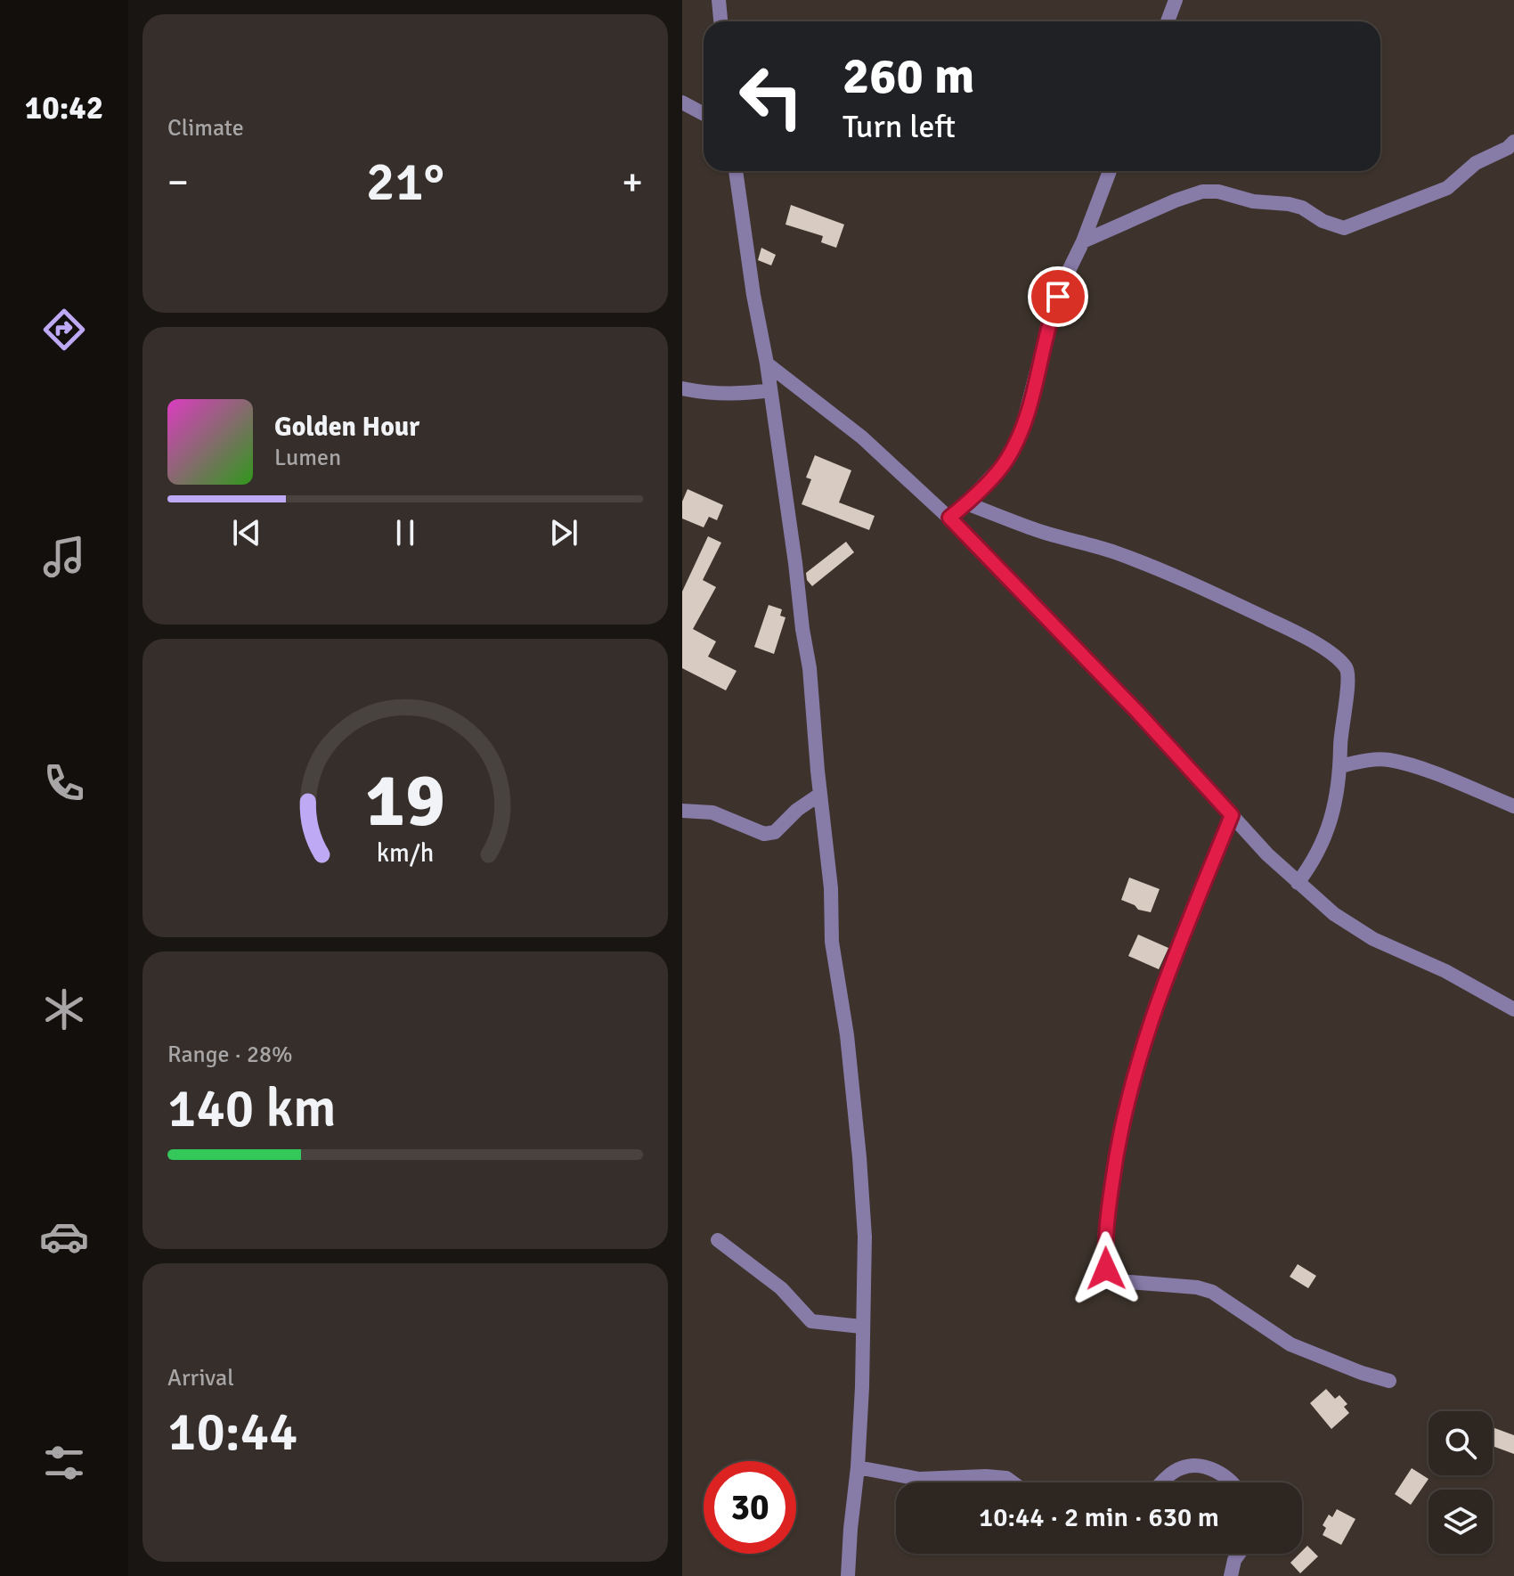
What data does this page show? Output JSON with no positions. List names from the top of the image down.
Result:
{
  "page": {
    "tabs": "10:42",
    "tile": [
      "Climate",
      ["Range · 28%", "140 km"],
      ["Arrival", "10:44"]
    ],
    "turn": ["260 m", "Turn left"],
    "heat": ["−", "21°", "+"],
    "song": ["Golden Hour", "Lumen"],
    "limit": "30",
    "trip": "10:44 · 2 min · 630 m",
    "gauge": ["19", "km/h"]
  }
}
